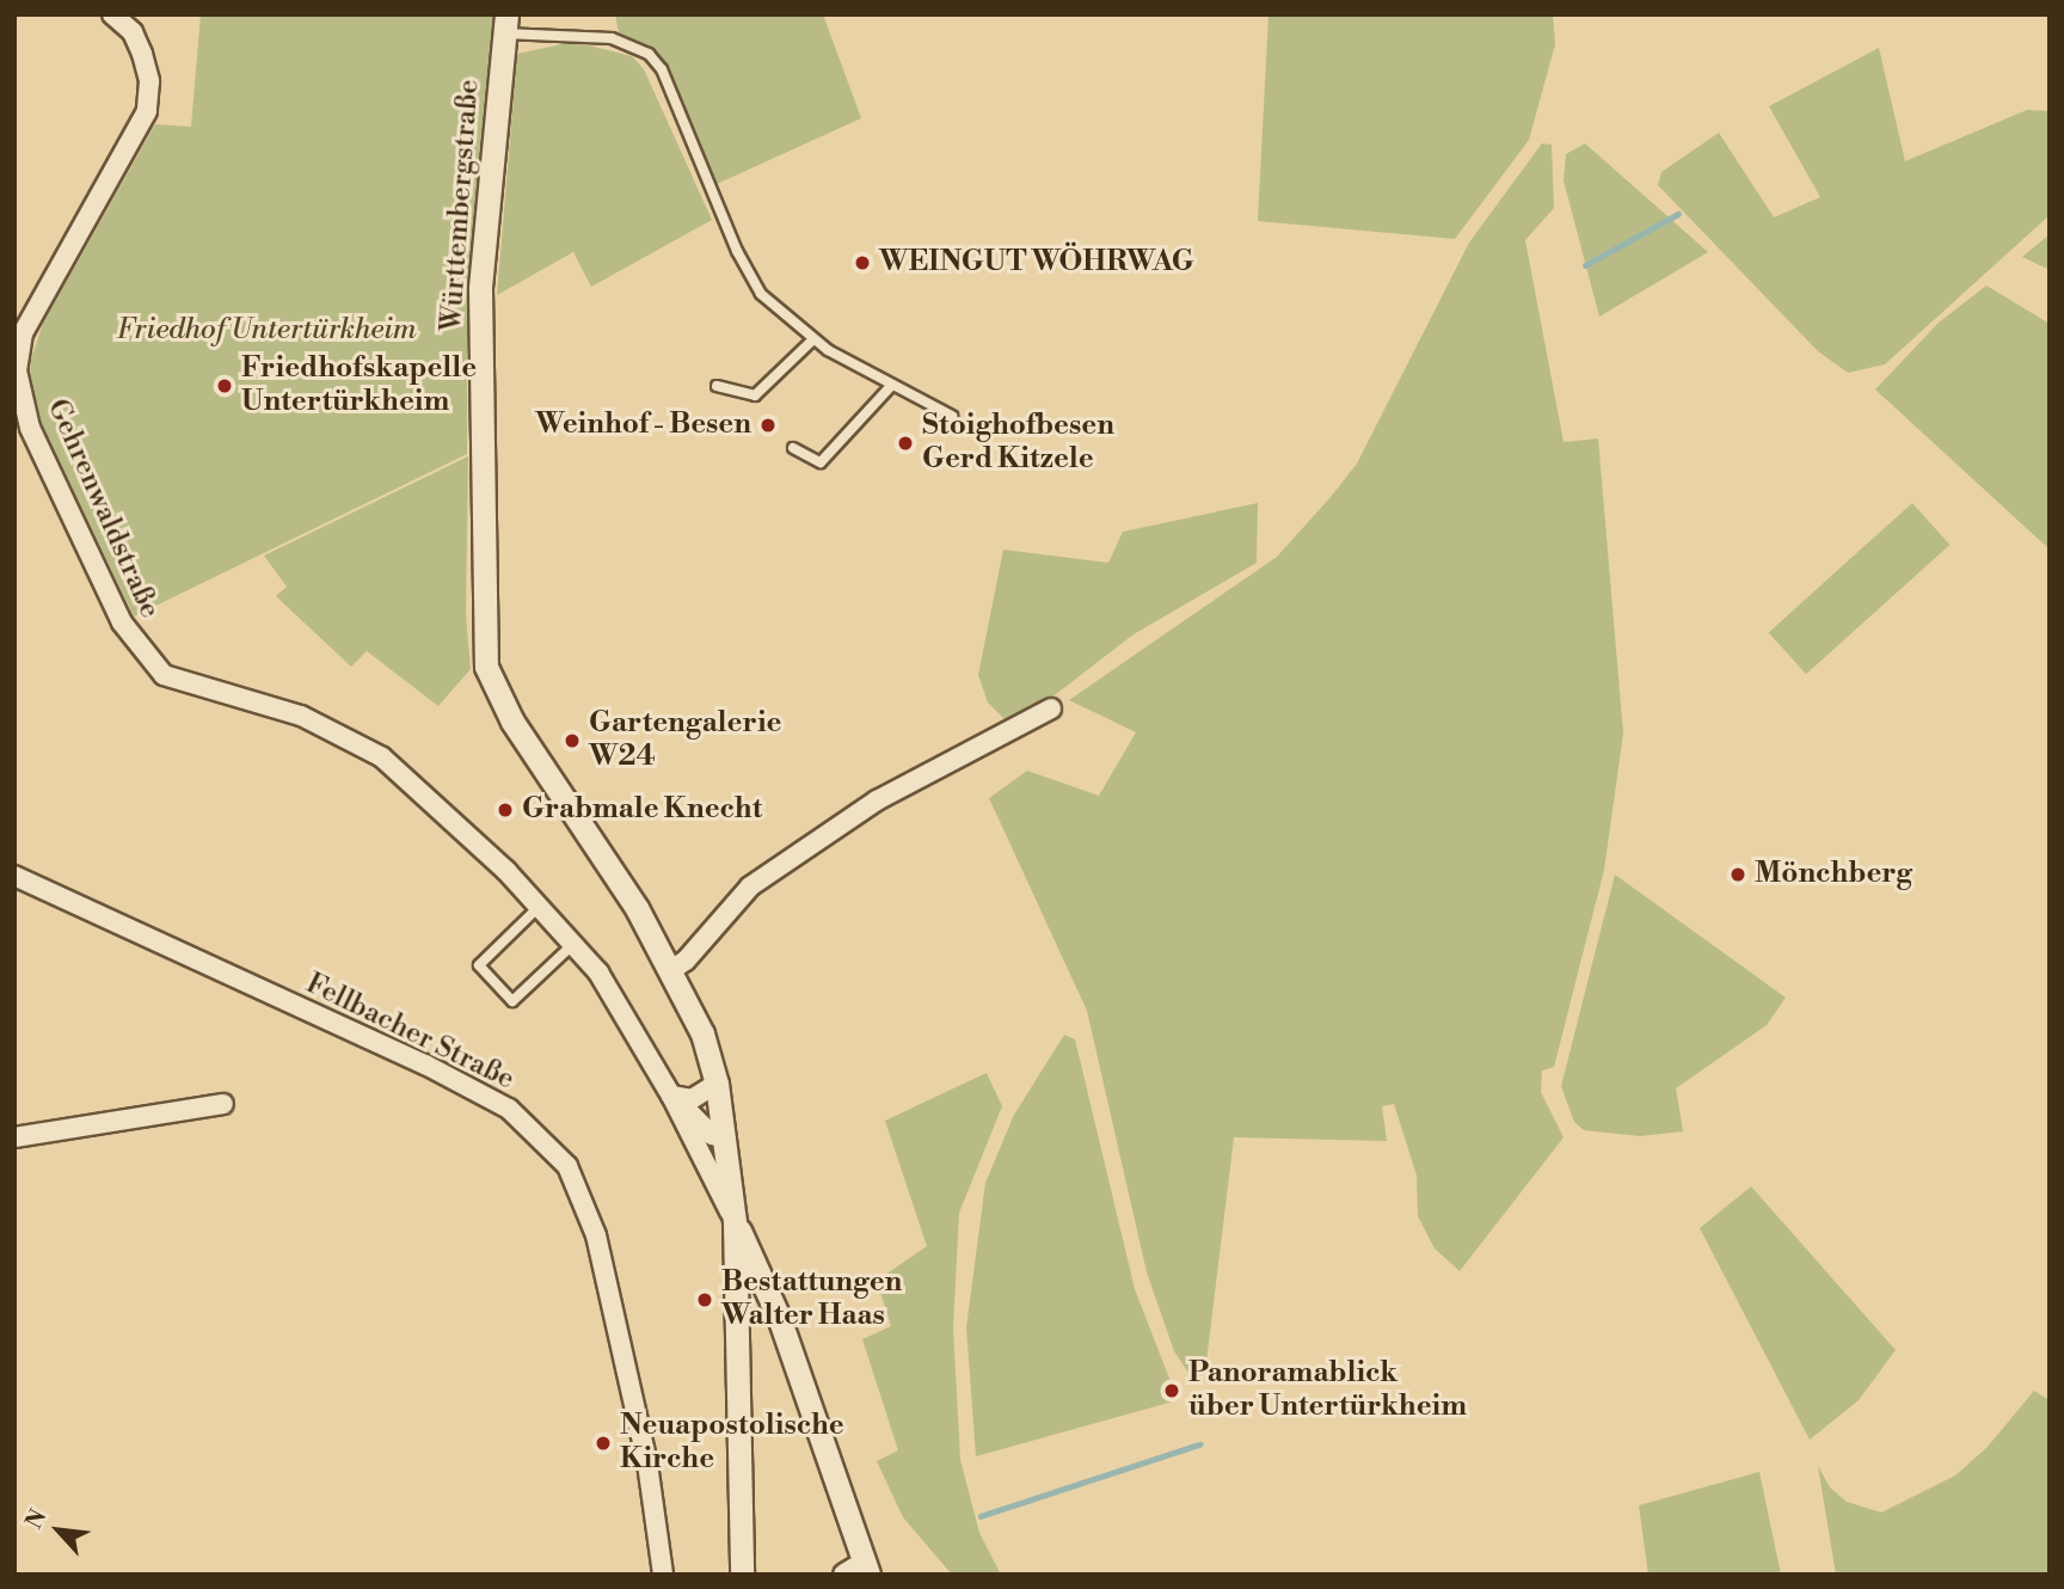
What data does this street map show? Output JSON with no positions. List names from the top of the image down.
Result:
{
  "streets": {
    "street": ["Württembergstraße", "Gehrenwaldstraße", "Fellbacher Straße"]
  },
  "crossings": [
    ["Württembergstraße", "Gehrenwaldstraße"]
  ],
  "parks": ["Friedhof Untertürkheim"],
  "places": [
    "WEINGUT WÖHRWAG",
    "Friedhofskapelle Untertürkheim",
    "Weinhof - Besen",
    "Stoighofbesen Gerd Kitzele",
    "Gartengalerie W24",
    "Grabmale Knecht",
    "Mönchberg",
    "Bestattungen Walter Haas",
    "Panoramablick über Untertürkheim",
    "Neuapostolische Kirche"
  ],
  "north": "top left"
}
